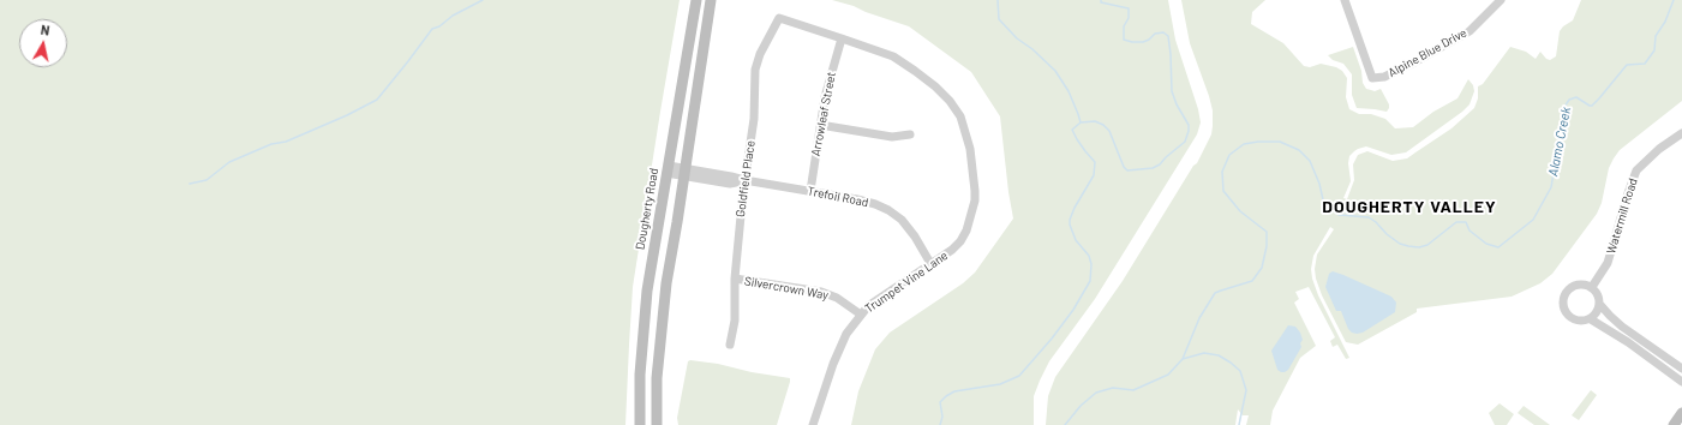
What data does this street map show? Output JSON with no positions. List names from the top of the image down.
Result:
{
  "streets": {
    "main road": ["Dougherty Road"],
    "street": [
      "Alpine Blue Drive",
      "Arrowleaf Street",
      "Goldfield Place",
      "Trefoil Road",
      "Watermill Road",
      "Trumpet Vine Lane",
      "Silvercrown Way"
    ]
  },
  "crossings": [
    ["Arrowleaf Street", "Trefoil Road"],
    ["Arrowleaf Street", "Trumpet Vine Lane"],
    ["Goldfield Place", "Trefoil Road"],
    ["Goldfield Place", "Trumpet Vine Lane"],
    ["Goldfield Place", "Silvercrown Way"],
    ["Trefoil Road", "Dougherty Road"],
    ["Trefoil Road", "Trumpet Vine Lane"],
    ["Trumpet Vine Lane", "Silvercrown Way"]
  ],
  "districts": ["DOUGHERTY VALLEY"],
  "water": ["Alamo Creek"],
  "north": "top"
}
